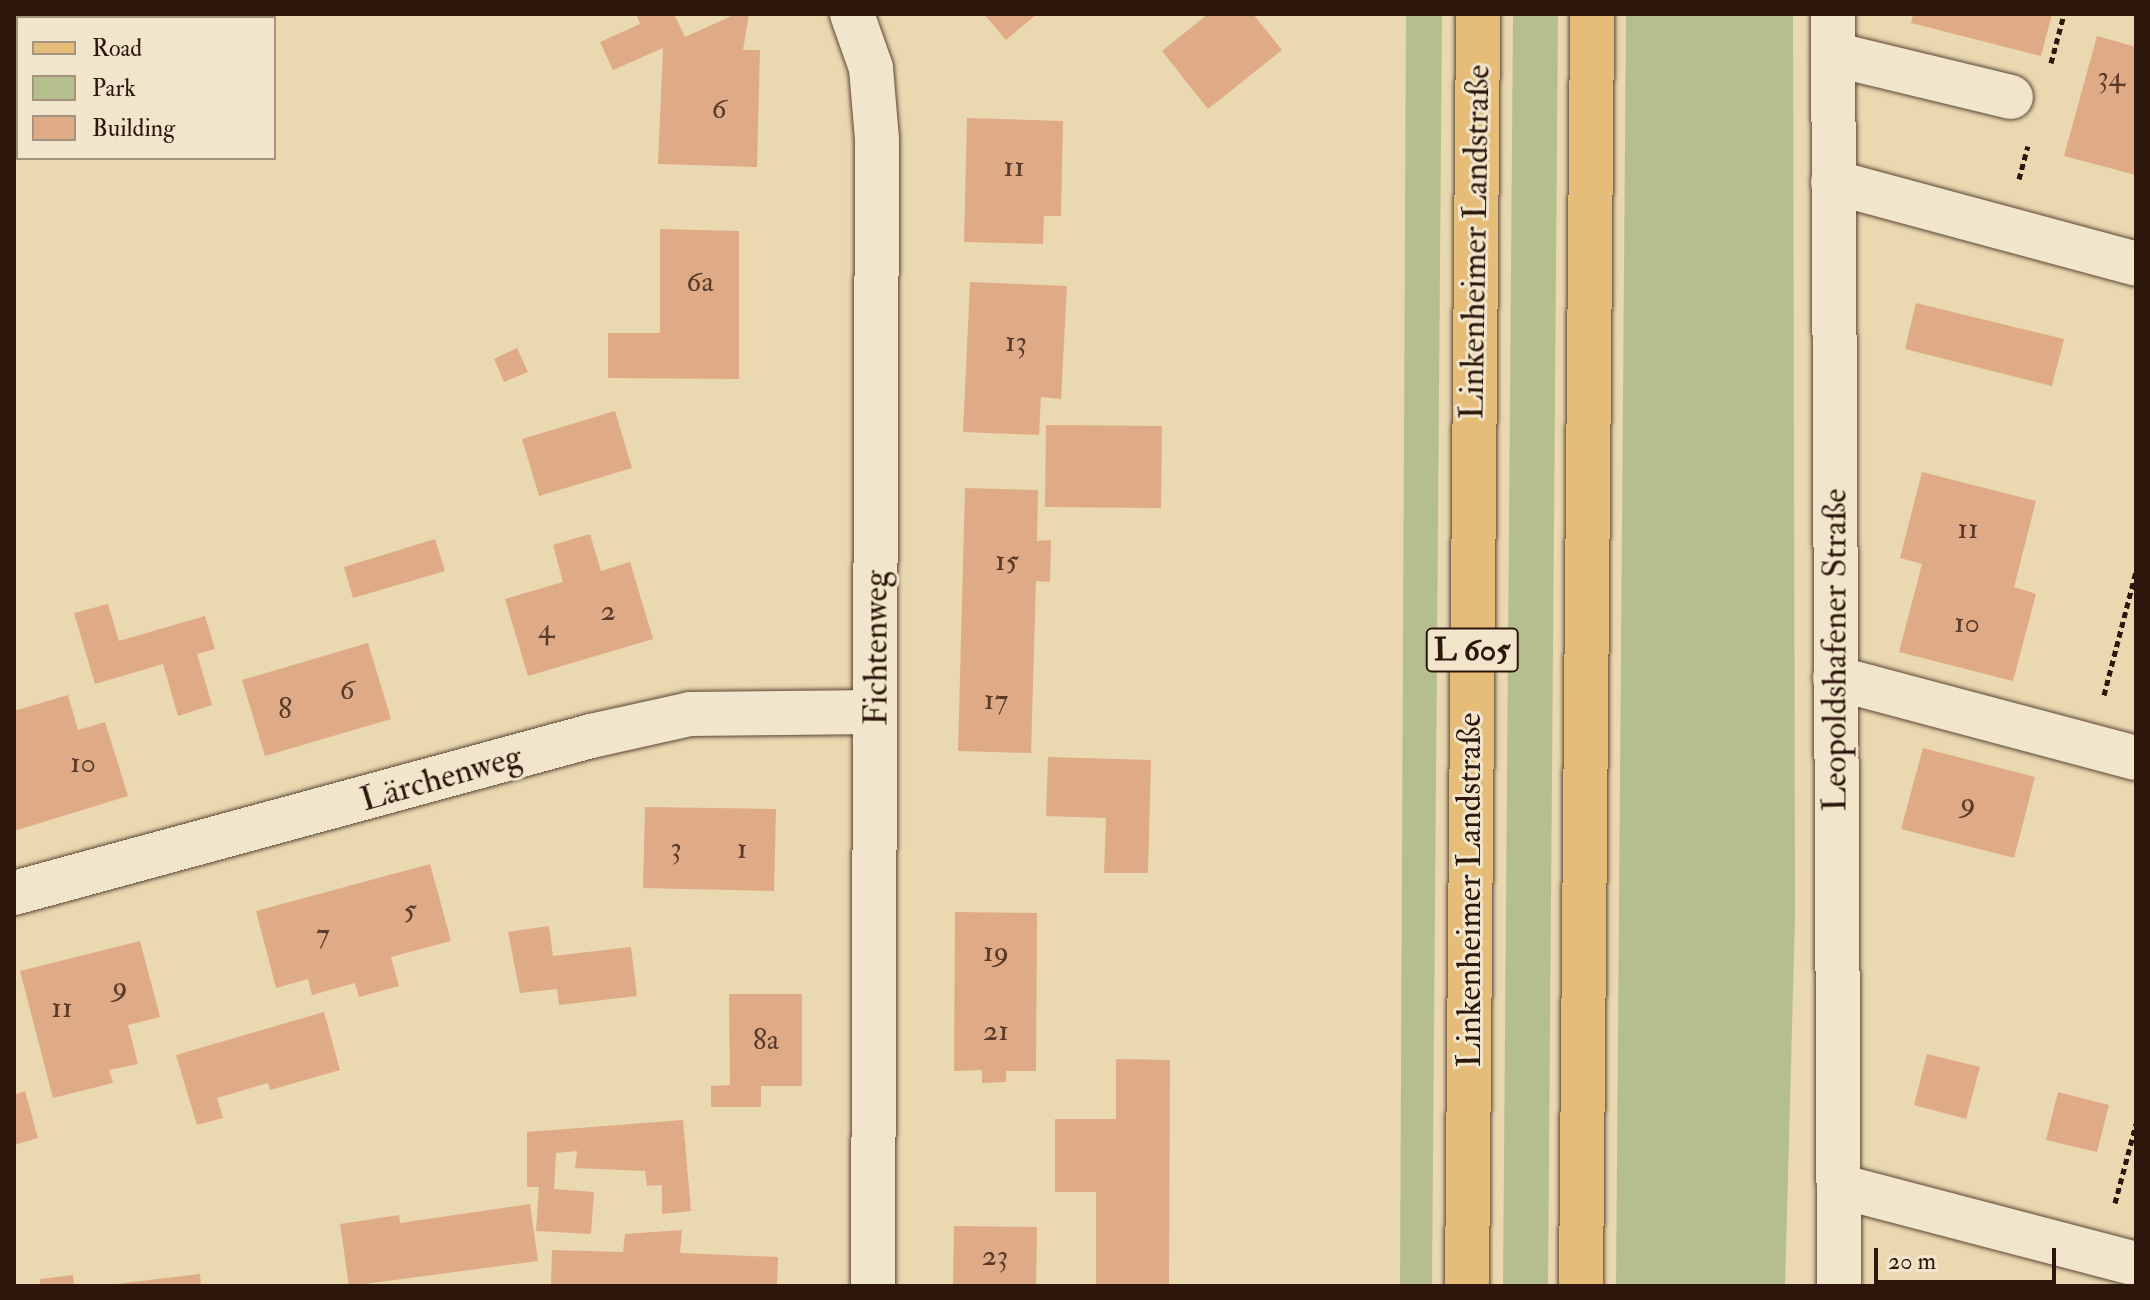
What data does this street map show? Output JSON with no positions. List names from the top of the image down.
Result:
{
  "streets": {
    "main road": ["Linkenheimer Landstraße", "L 605"],
    "street": ["Fichtenweg", "Leopoldshafener Straße", "Lärchenweg"]
  },
  "crossings": [
    ["Fichtenweg", "Lärchenweg"]
  ],
  "house_numbers": [
    "34",
    "6",
    "11",
    "6a",
    "13",
    "11",
    "15",
    "2",
    "10",
    "4",
    "6",
    "17",
    "8",
    "10",
    "9",
    "3",
    "1",
    "5",
    "7",
    "19",
    "9",
    "11",
    "21",
    "8a",
    "23"
  ],
  "legend": ["Road", "Park", "Building"],
  "scale_bar": "20 m"
}
